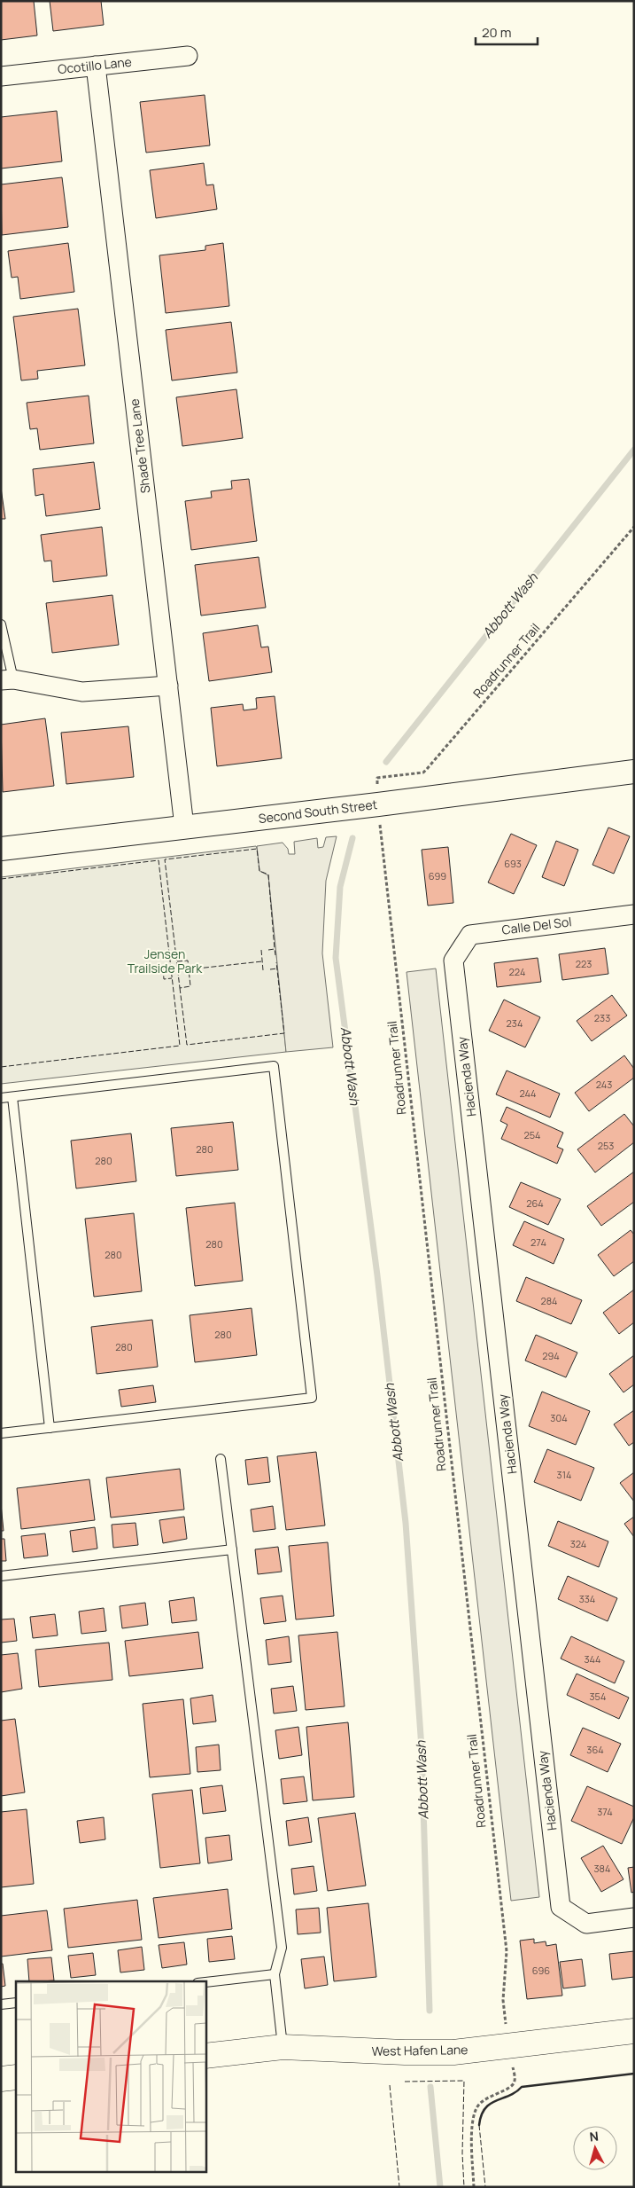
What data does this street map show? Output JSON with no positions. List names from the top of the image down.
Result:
{
  "streets": {
    "main road": ["West Hafen Lane"],
    "street": [
      "Ocotillo Lane",
      "Shade Tree Lane",
      "Second South Street",
      "Calle Del Sol",
      "Hacienda Way"
    ],
    "path": ["Roadrunner Trail"]
  },
  "crossings": [
    ["Ocotillo Lane", "Shade Tree Lane"],
    ["Shade Tree Lane", "Second South Street"],
    ["Calle Del Sol", "Hacienda Way"]
  ],
  "water": ["Abbott Wash"],
  "parks": ["Jensen Trailside Park"],
  "house_numbers": [
    "693",
    "699",
    "223",
    "224",
    "233",
    "234",
    "243",
    "244",
    "254",
    "253",
    "280",
    "280",
    "264",
    "274",
    "280",
    "280",
    "284",
    "280",
    "280",
    "294",
    "304",
    "314",
    "324",
    "334",
    "344",
    "354",
    "364",
    "374",
    "384",
    "696"
  ],
  "scale_bar": "20 m",
  "north": "top"
}
